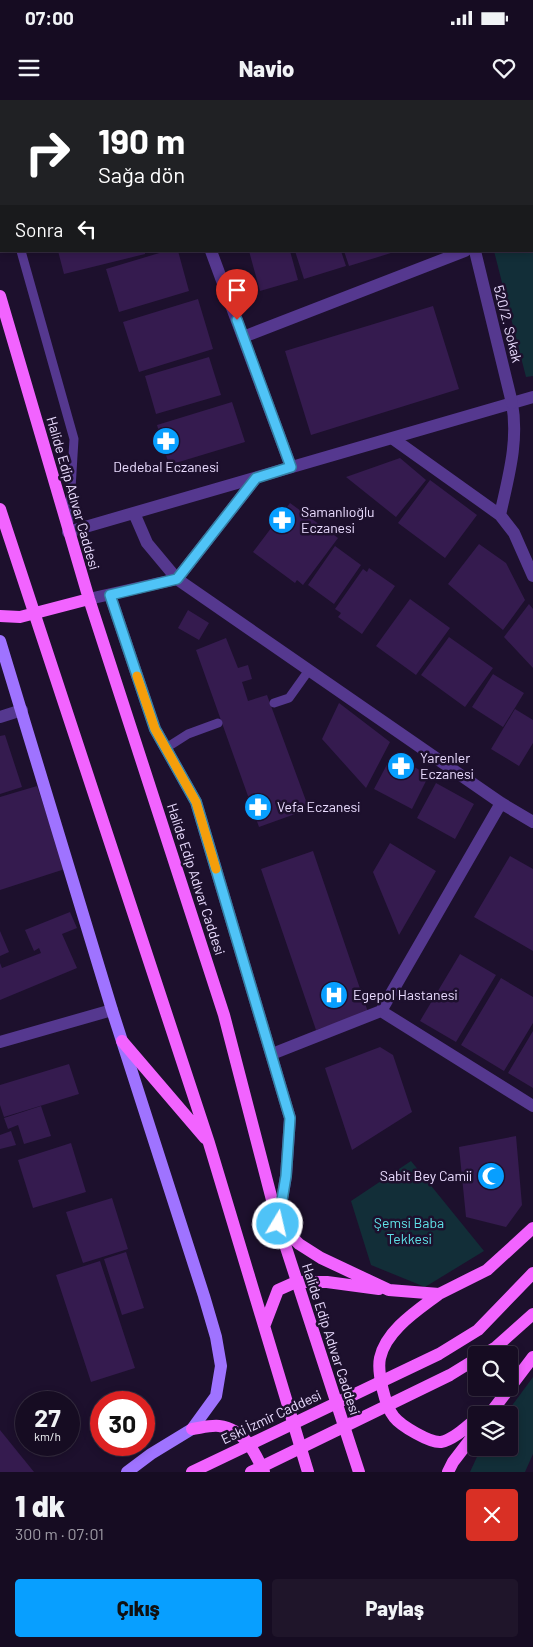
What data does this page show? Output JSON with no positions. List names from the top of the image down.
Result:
{
  "streets": {
    "main road": ["Halide Edip Adıvar Caddesi", "Eski İzmir Caddesi"],
    "street": ["520/2. Sokak"]
  },
  "parks": ["Şemsi Baba Tekkesi"],
  "places": {
    "pharmacy": [
      "Dedebal Eczanesi",
      "Samanlıoğlu Eczanesi",
      "Yarenler Eczanesi",
      "Vefa Eczanesi"
    ],
    "hospital": ["Egepol Hastanesi"],
    "mosque": ["Sabit Bey Camii"]
  },
  "page": {
    "status": "07:00",
    "header": "Navio",
    "turn": ["190 m", "Sağa dön"],
    "then": "Sonra",
    "speed": "27 km/h",
    "limit": "30",
    "heading": ["1 dk", "300 m · 07:01"],
    "buttons": ["Çıkış", "Paylaş"]
  }
}
